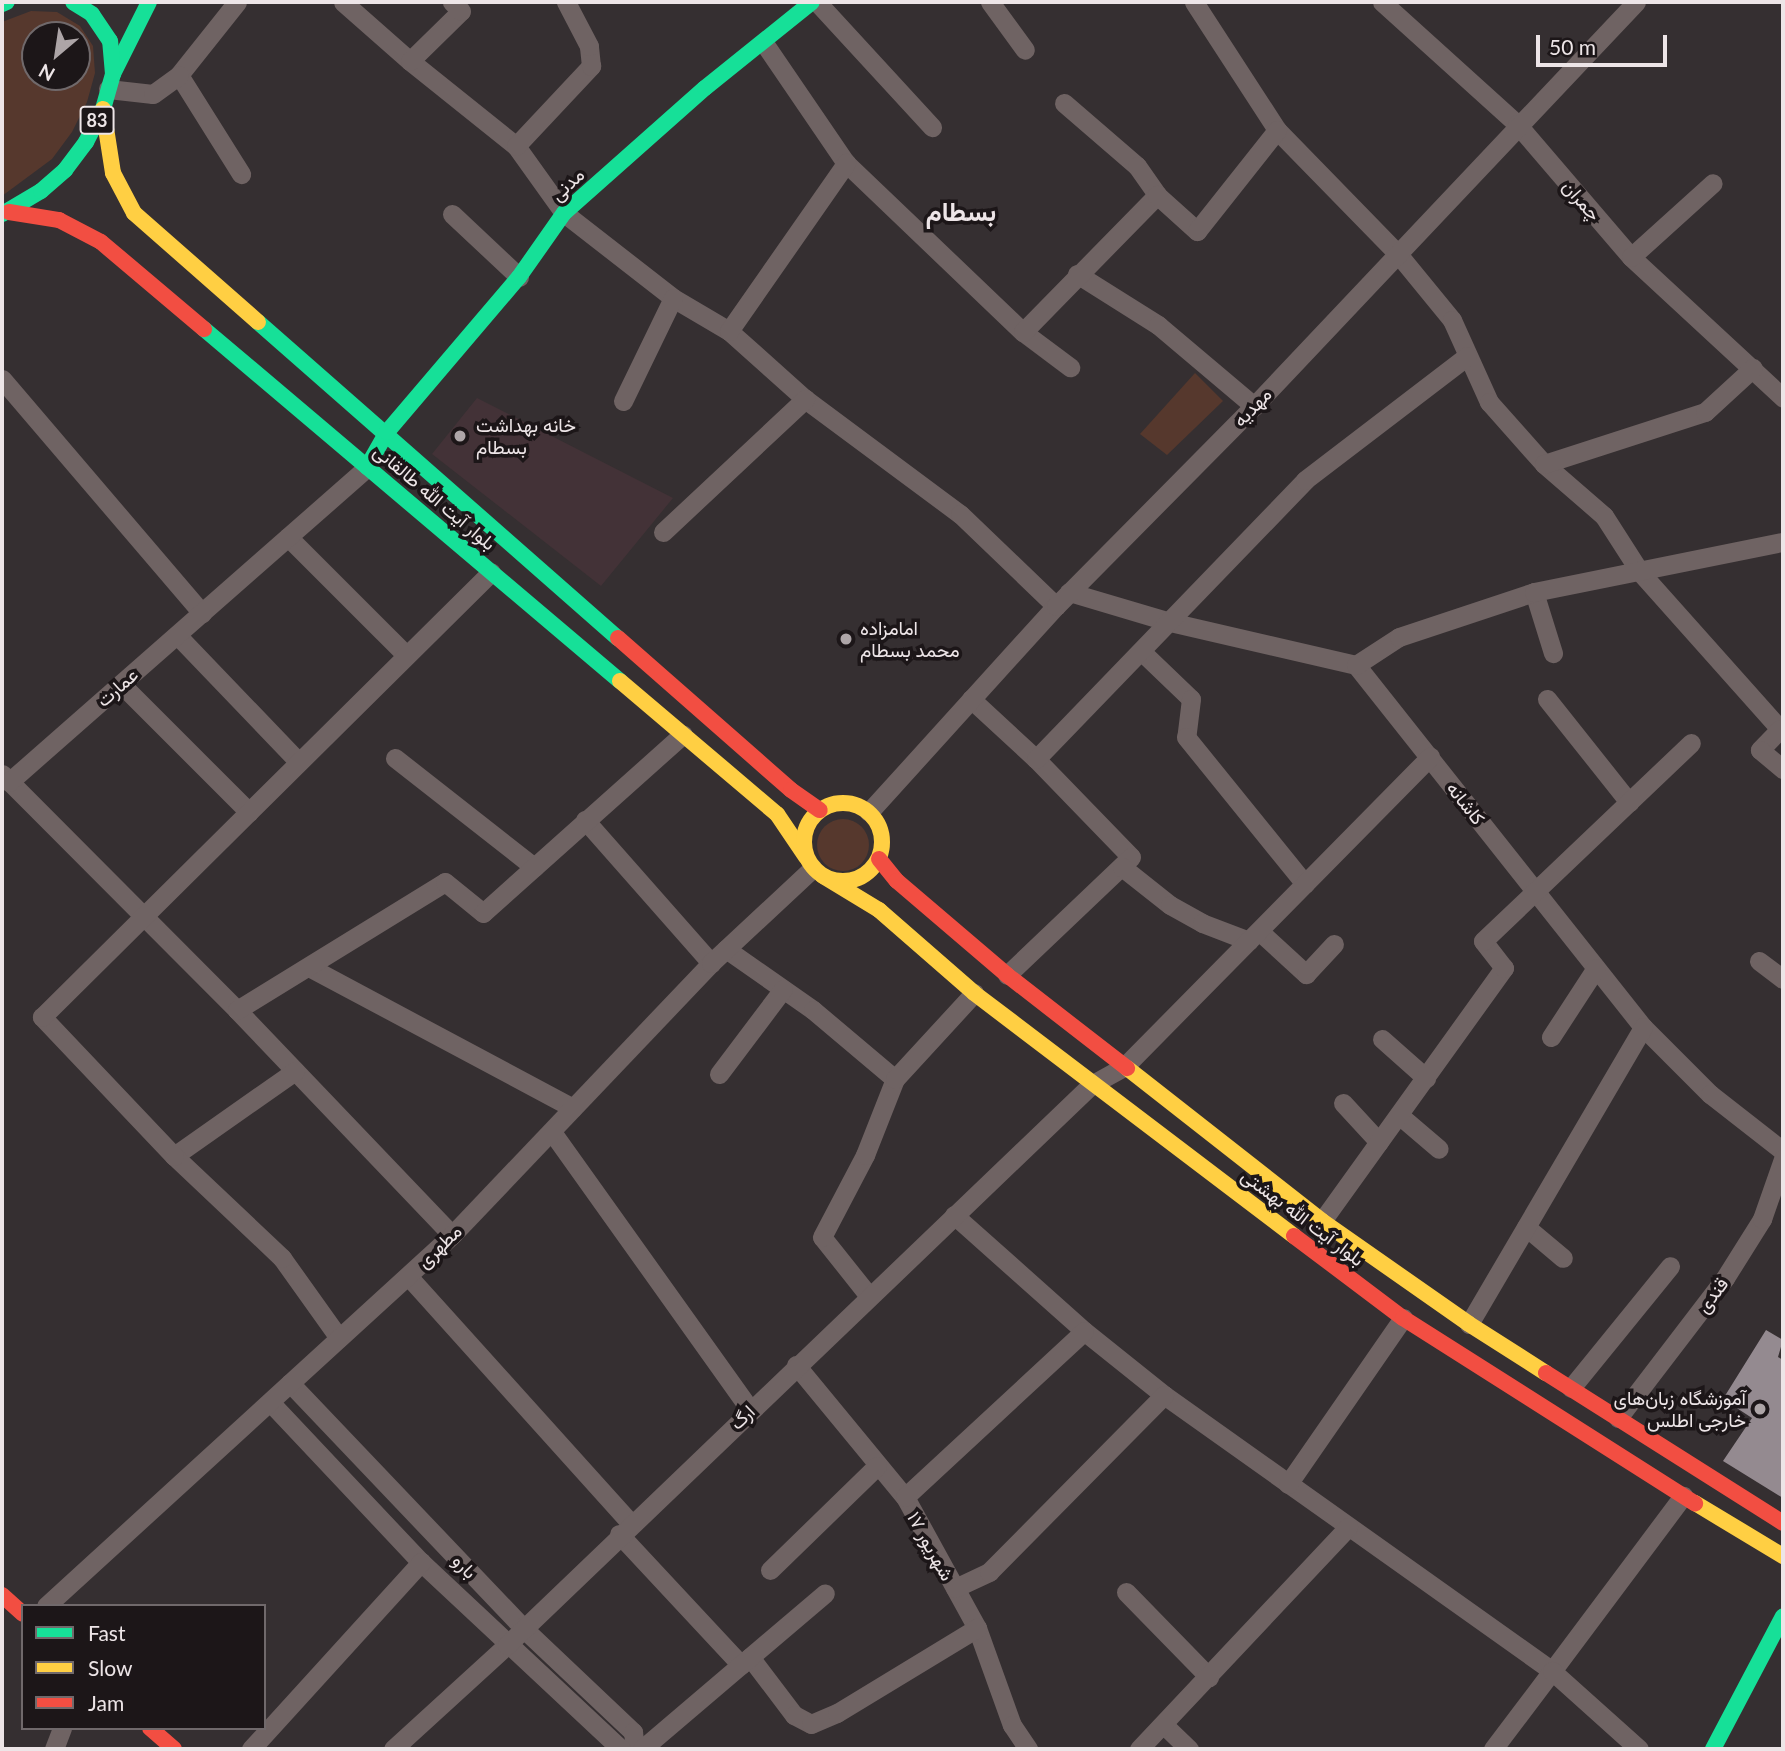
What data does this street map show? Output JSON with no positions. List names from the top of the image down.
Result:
{
  "streets": {
    "main road": [
      "83",
      "مدنی",
      "بلوار آیت الله طالقانی",
      "بلوار آیت الله بهشتی"
    ],
    "street": [
      "چمران",
      "مهدیه",
      "عمارت",
      "کاشانه",
      "مطهری",
      "قندی",
      "ارگ",
      "۱۷ شهریور",
      "بارو"
    ]
  },
  "crossings": [
    ["83", "بلوار آیت الله طالقانی"],
    ["مدنی", "بلوار آیت الله طالقانی"],
    ["مدنی", "عمارت"],
    ["چمران", "مهدیه"],
    ["مهدیه", "بلوار آیت الله طالقانی"],
    ["مهدیه", "بلوار آیت الله بهشتی"],
    ["مهدیه", "مطهری"],
    ["بلوار آیت الله طالقانی", "عمارت"],
    ["بلوار آیت الله طالقانی", "بلوار آیت الله بهشتی"],
    ["بلوار آیت الله طالقانی", "مطهری"],
    ["عمارت", "مطهری"],
    ["کاشانه", "ارگ"],
    ["بلوار آیت الله بهشتی", "مطهری"],
    ["بلوار آیت الله بهشتی", "قندی"],
    ["بلوار آیت الله بهشتی", "ارگ"],
    ["مطهری", "بارو"],
    ["ارگ", "۱۷ شهریور"],
    ["ارگ", "بارو"]
  ],
  "districts": ["بسطام"],
  "places": ["خانه بهداشت بسطام", "امامزاده محمد بسطام", "آموزشگاه زبان‌های خارجی اطلس"],
  "legend": ["Fast", "Slow", "Jam"],
  "scale_bar": "50 m",
  "north": "bottom left"
}
